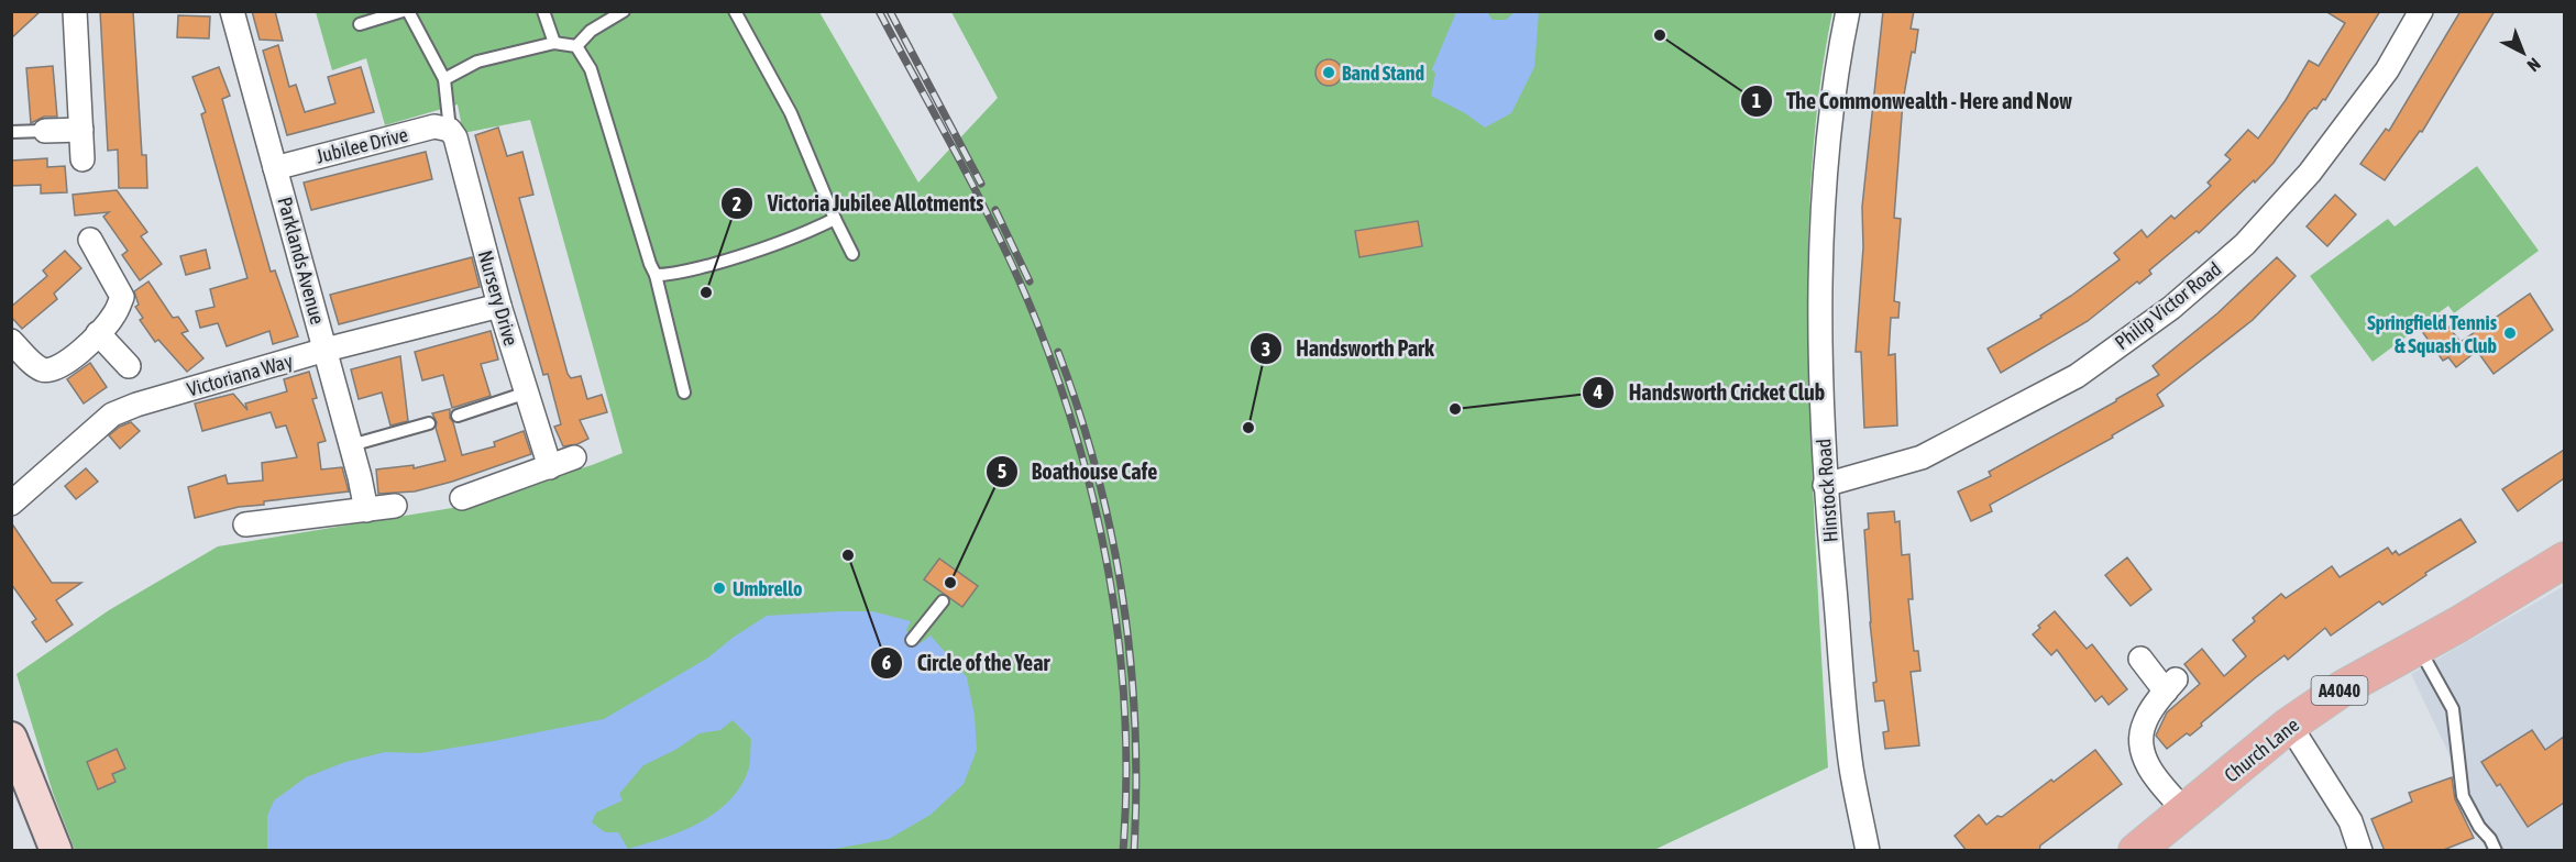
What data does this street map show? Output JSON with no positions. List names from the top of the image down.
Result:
{
  "streets": {
    "main road": ["A4040", "Church Lane"],
    "street": [
      "Jubilee Drive",
      "Parklands Avenue",
      "Nursery Drive",
      "Philip Victor Road",
      "Victoriana Way",
      "Hinstock Road"
    ]
  },
  "crossings": [
    ["Jubilee Drive", "Parklands Avenue"],
    ["Jubilee Drive", "Nursery Drive"],
    ["Parklands Avenue", "Victoriana Way"],
    ["Nursery Drive", "Victoriana Way"],
    ["Philip Victor Road", "Hinstock Road"]
  ],
  "places": [
    "The Commonwealth - Here and Now",
    "Band Stand",
    "Victoria Jubilee Allotments",
    "Springfield Tennis & Squash Club",
    "Handsworth Cricket Club",
    "Handsworth Park",
    "Circle of the Year",
    "Boathouse Cafe",
    "Umbrello"
  ],
  "north": "bottom right"
}
